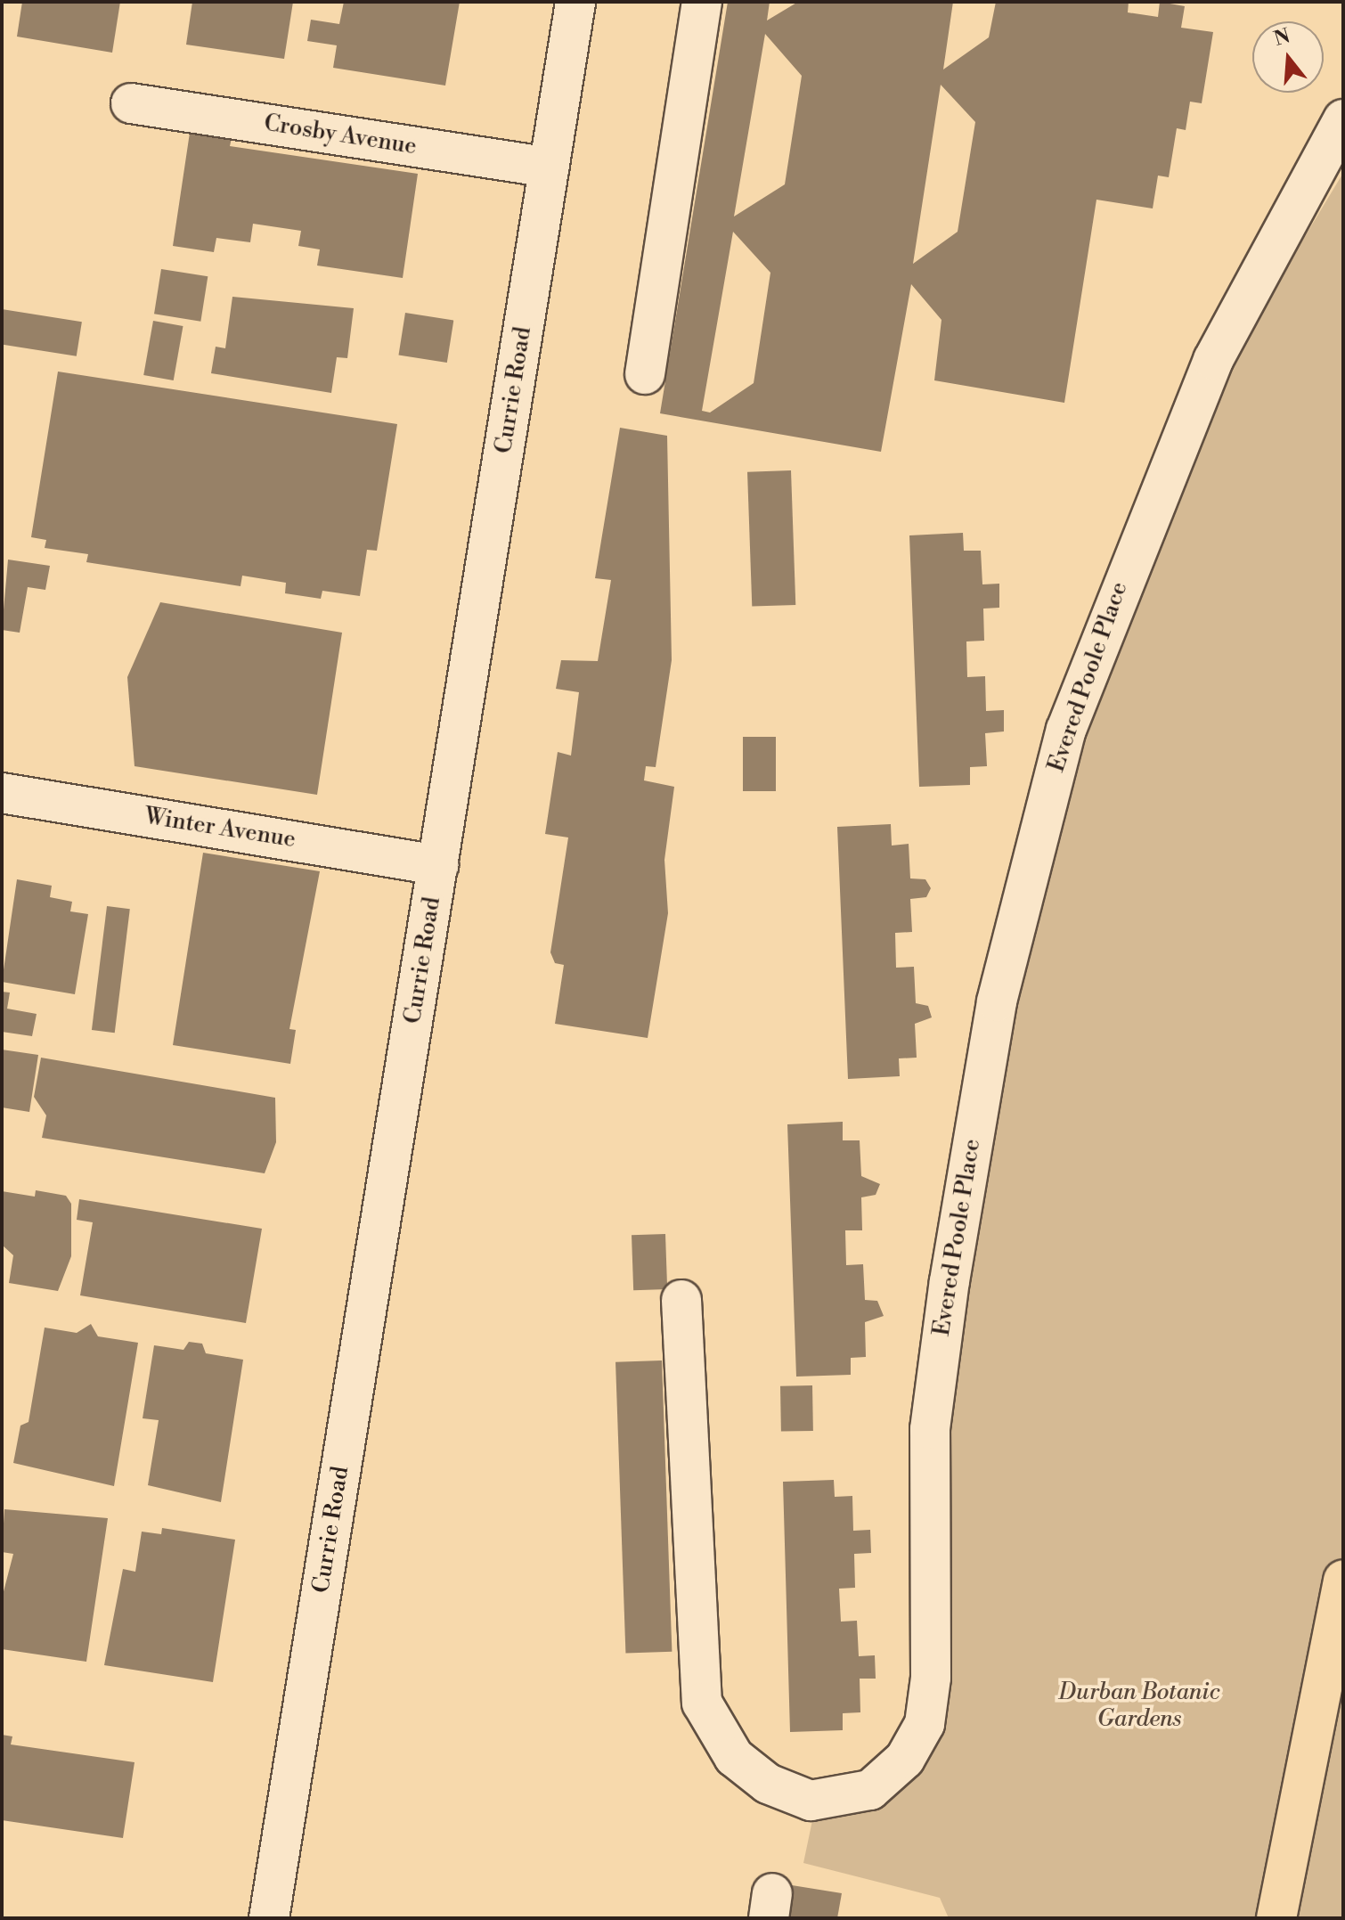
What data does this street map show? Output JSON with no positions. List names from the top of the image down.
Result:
{
  "streets": {
    "street": [
      "Crosby Avenue",
      "Currie Road",
      "Evered Poole Place",
      "Winter Avenue"
    ]
  },
  "crossings": [
    ["Crosby Avenue", "Currie Road"],
    ["Currie Road", "Winter Avenue"]
  ],
  "parks": ["Durban Botanic Gardens"],
  "north": "top"
}
